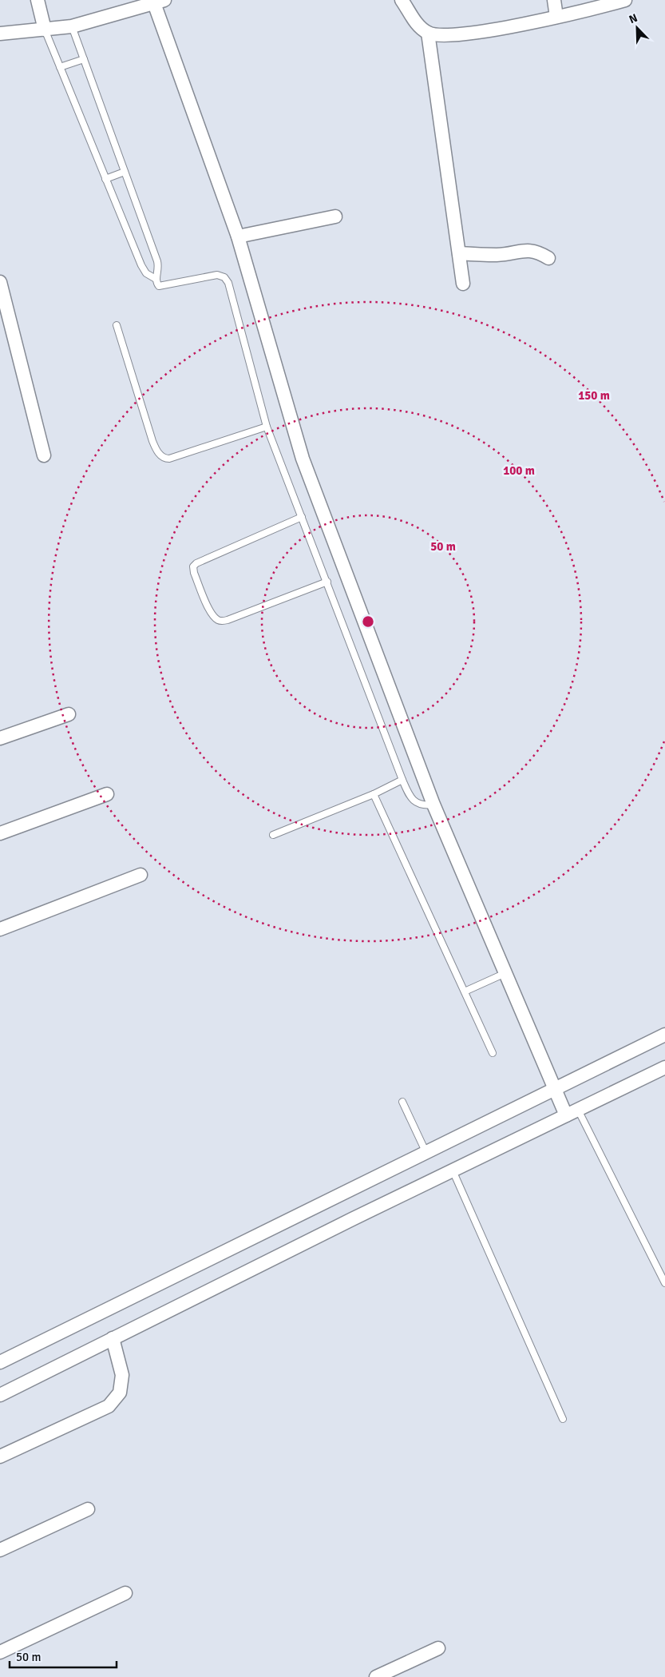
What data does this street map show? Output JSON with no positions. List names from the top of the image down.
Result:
{
  "scale_bar": "50 m",
  "north": "top left",
  "rings": ["150 m", "100 m", "50 m"]
}
